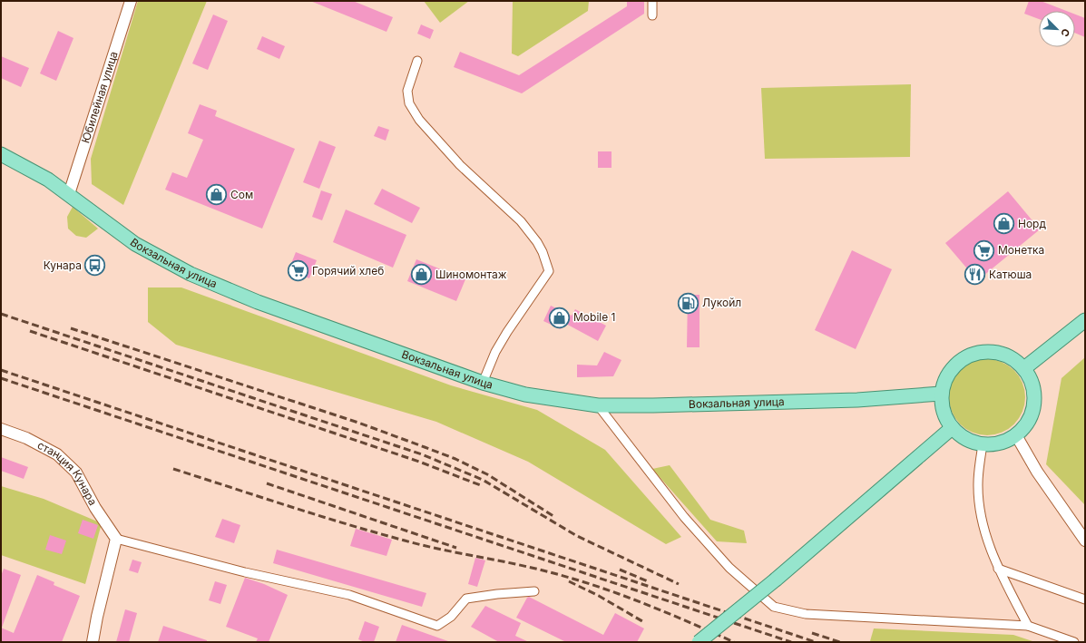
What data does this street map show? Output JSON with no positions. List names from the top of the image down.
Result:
{
  "streets": {
    "main road": ["Вокзальная улица"],
    "street": ["Юбилейная улица", "станция Кунара"]
  },
  "crossings": [
    ["Юбилейная улица", "Вокзальная улица"]
  ],
  "places": {
    "shop": [
      "Сом",
      "Норд",
      "Шиномонтаж",
      "Mobile 1"
    ],
    "supermarket": ["Монетка", "Горячий хлеб"],
    "bus stop": ["Кунара"],
    "restaurant": ["Катюша"],
    "fuel station": ["Лукойл"]
  },
  "north": "bottom right"
}
